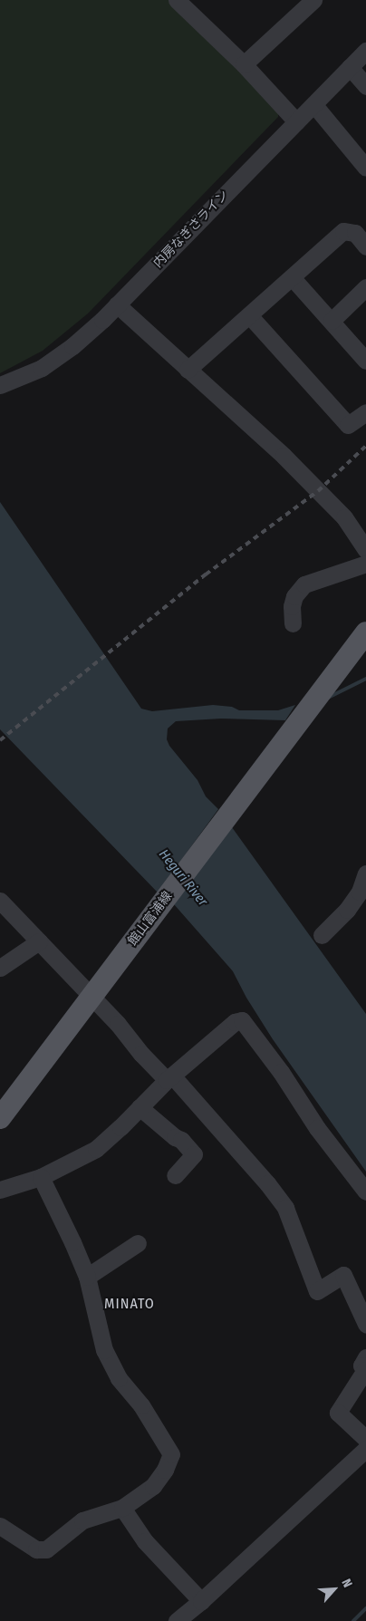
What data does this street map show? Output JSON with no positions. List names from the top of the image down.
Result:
{
  "streets": {
    "main road": ["館山富浦線"],
    "street": ["内房なぎさライン"]
  },
  "districts": ["MINATO"],
  "water": ["Heguri River"],
  "north": "top right"
}
